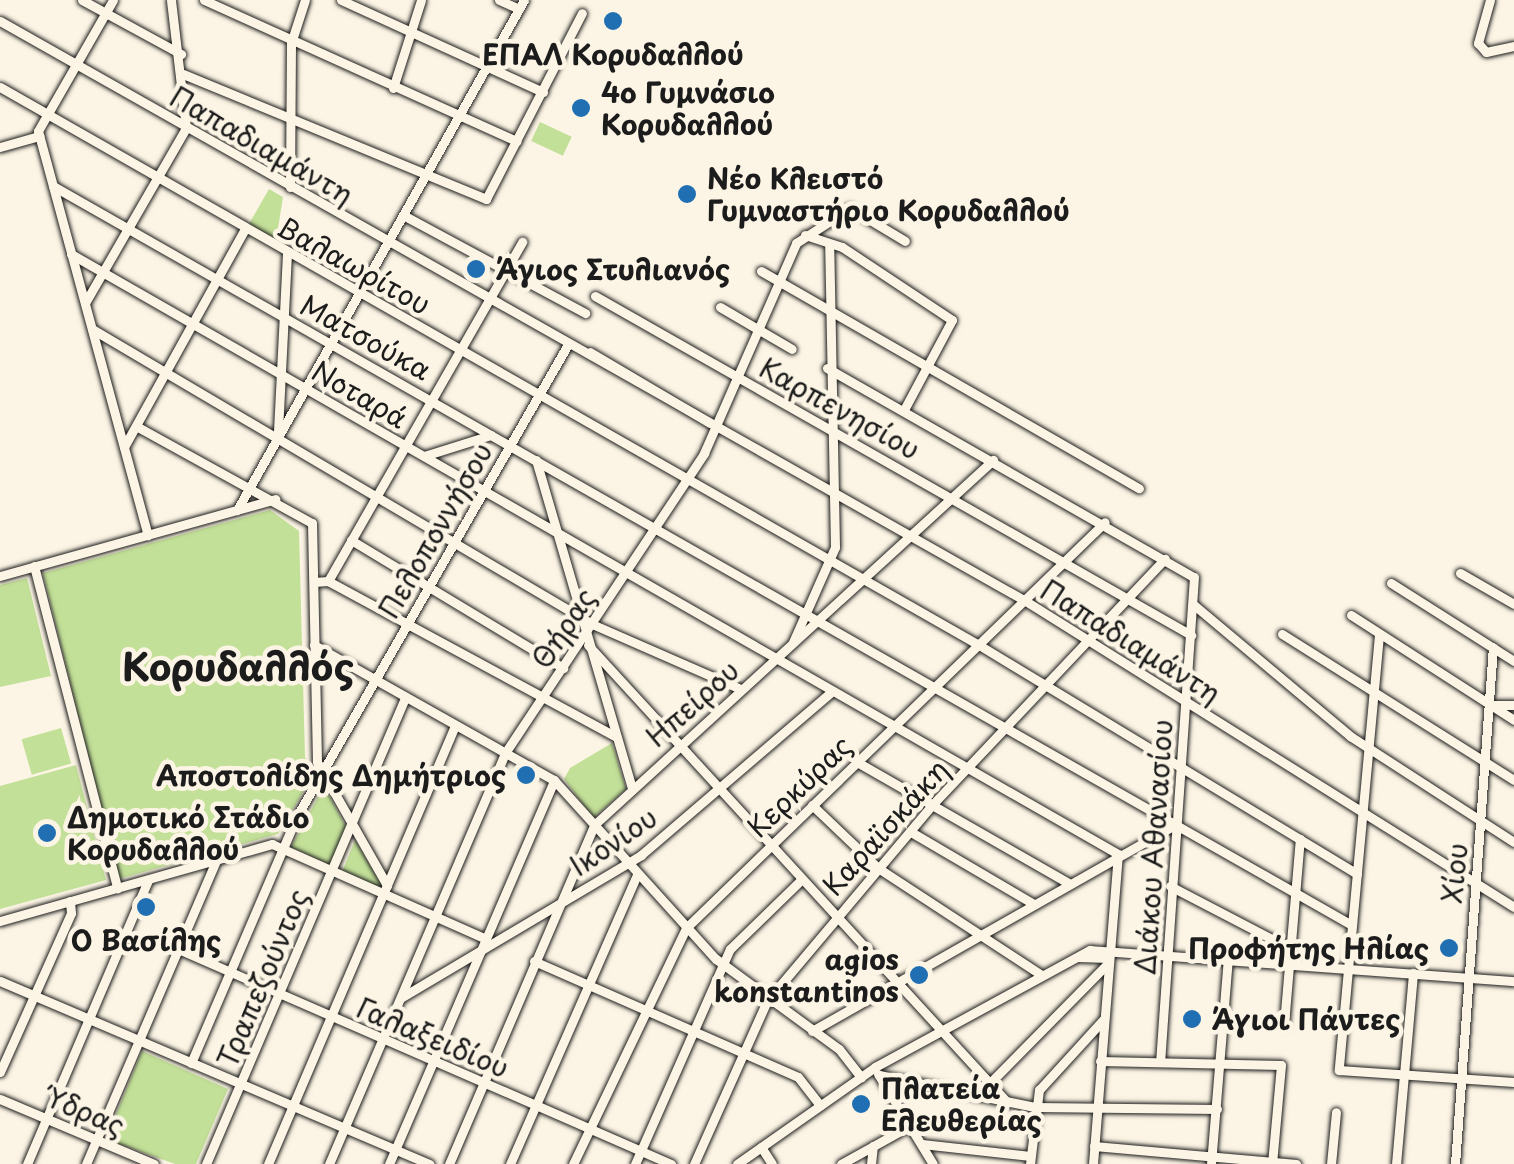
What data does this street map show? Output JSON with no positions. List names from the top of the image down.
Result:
{
  "streets": {
    "street": [
      "Παπαδιαμάντη",
      "Βαλαωρίτου",
      "Ματσούκα",
      "Νοταρά",
      "Καρπενησίου",
      "Πελοποννήσου",
      "Θήρας",
      "Ηπείρου",
      "Κερκύρας",
      "Καραϊσκάκη",
      "Ικονίου",
      "Διάκου Αθανασίου",
      "Χίου",
      "Τραπεζούντος",
      "Γαλαξειδίου",
      "Ύδρας"
    ]
  },
  "crossings": [
    ["Παπαδιαμάντη", "Πελοποννήσου"],
    ["Παπαδιαμάντη", "Θήρας"],
    ["Παπαδιαμάντη", "Ηπείρου"],
    ["Παπαδιαμάντη", "Κερκύρας"],
    ["Παπαδιαμάντη", "Καραϊσκάκη"],
    ["Παπαδιαμάντη", "Διάκου Αθανασίου"],
    ["Παπαδιαμάντη", "Χίου"],
    ["Βαλαωρίτου", "Πελοποννήσου"],
    ["Βαλαωρίτου", "Θήρας"],
    ["Βαλαωρίτου", "Ηπείρου"],
    ["Βαλαωρίτου", "Κερκύρας"],
    ["Ματσούκα", "Πελοποννήσου"],
    ["Ματσούκα", "Θήρας"],
    ["Ματσούκα", "Ηπείρου"],
    ["Ματσούκα", "Κερκύρας"],
    ["Ματσούκα", "Καραϊσκάκη"],
    ["Ματσούκα", "Διάκου Αθανασίου"],
    ["Νοταρά", "Πελοποννήσου"],
    ["Νοταρά", "Θήρας"],
    ["Νοταρά", "Ηπείρου"],
    ["Νοταρά", "Κερκύρας"],
    ["Νοταρά", "Καραϊσκάκη"],
    ["Νοταρά", "Ικονίου"],
    ["Καρπενησίου", "Θήρας"],
    ["Καρπενησίου", "Ηπείρου"],
    ["Καρπενησίου", "Κερκύρας"],
    ["Καρπενησίου", "Καραϊσκάκη"],
    ["Καρπενησίου", "Διάκου Αθανασίου"],
    ["Πελοποννήσου", "Γαλαξειδίου"],
    ["Θήρας", "Ικονίου"],
    ["Θήρας", "Γαλαξειδίου"],
    ["Ηπείρου", "Ικονίου"],
    ["Ηπείρου", "Γαλαξειδίου"],
    ["Κερκύρας", "Γαλαξειδίου"],
    ["Καραϊσκάκη", "Διάκου Αθανασίου"],
    ["Τραπεζούντος", "Γαλαξειδίου"]
  ],
  "districts": ["Κορυδαλλός"],
  "places": [
    "ΕΠΑΛ Κορυδαλλού",
    "4ο Γυμνάσιο Κορυδαλλού",
    "Νέο Κλειστό Γυμναστήριο Κορυδαλλού",
    "Άγιος Στυλιανός",
    "Αποστολίδης Δημήτριος",
    "Δημοτικό Στάδιο Κορυδαλλού",
    "Ο Βασίλης",
    "Προφήτης Ηλίας",
    "agios konstantinos",
    "Άγιοι Πάντες",
    "Πλατεία Ελευθερίας"
  ]
}
